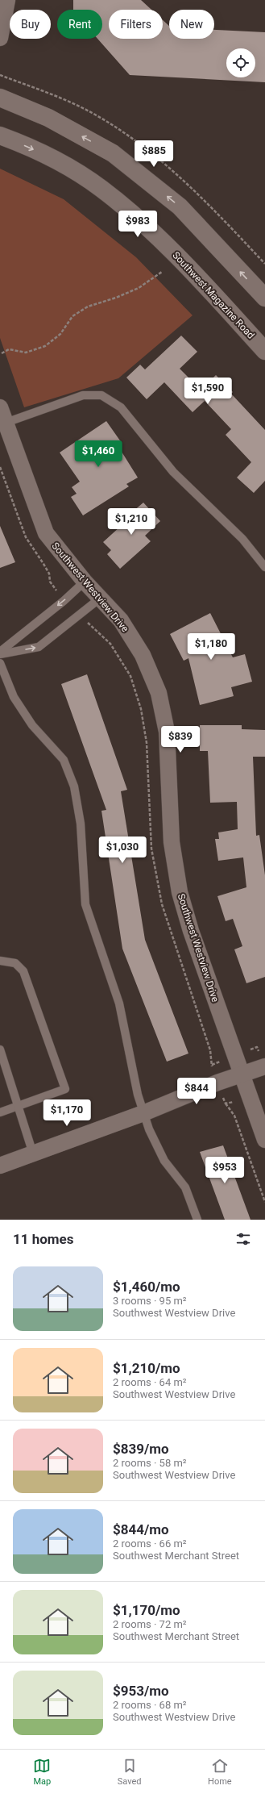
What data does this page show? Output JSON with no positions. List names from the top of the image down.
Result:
{
  "streets": {
    "main road": ["Southwest Magazine Road"],
    "street": ["Southwest Westview Drive"]
  },
  "page": {
    "chip": [
      "Buy",
      "Rent",
      "Filters",
      "New"
    ],
    "price": [
      "$885",
      "$983",
      "$1,590",
      "$1,460",
      "$1,210",
      "$1,180",
      "$839",
      "$1,030",
      "$844",
      "$1,170",
      "$953"
    ],
    "heading": "11 homes",
    "list": [
      {
        "name": "$1,460/mo",
        "note": "3 rooms · 95 m² · Southwest Westview Drive"
      },
      {
        "name": "$1,210/mo",
        "note": "2 rooms · 64 m² · Southwest Westview Drive"
      },
      {
        "name": "$839/mo",
        "note": "2 rooms · 58 m² · Southwest Westview Drive"
      },
      {
        "name": "$844/mo",
        "note": "2 rooms · 66 m² · Southwest Merchant Street"
      },
      {
        "name": "$1,170/mo",
        "note": "2 rooms · 72 m² · Southwest Merchant Street"
      },
      {
        "name": "$953/mo",
        "note": "2 rooms · 68 m² · Southwest Westview Drive"
      }
    ],
    "tabs": ["Map", "Saved", "Home"]
  }
}
